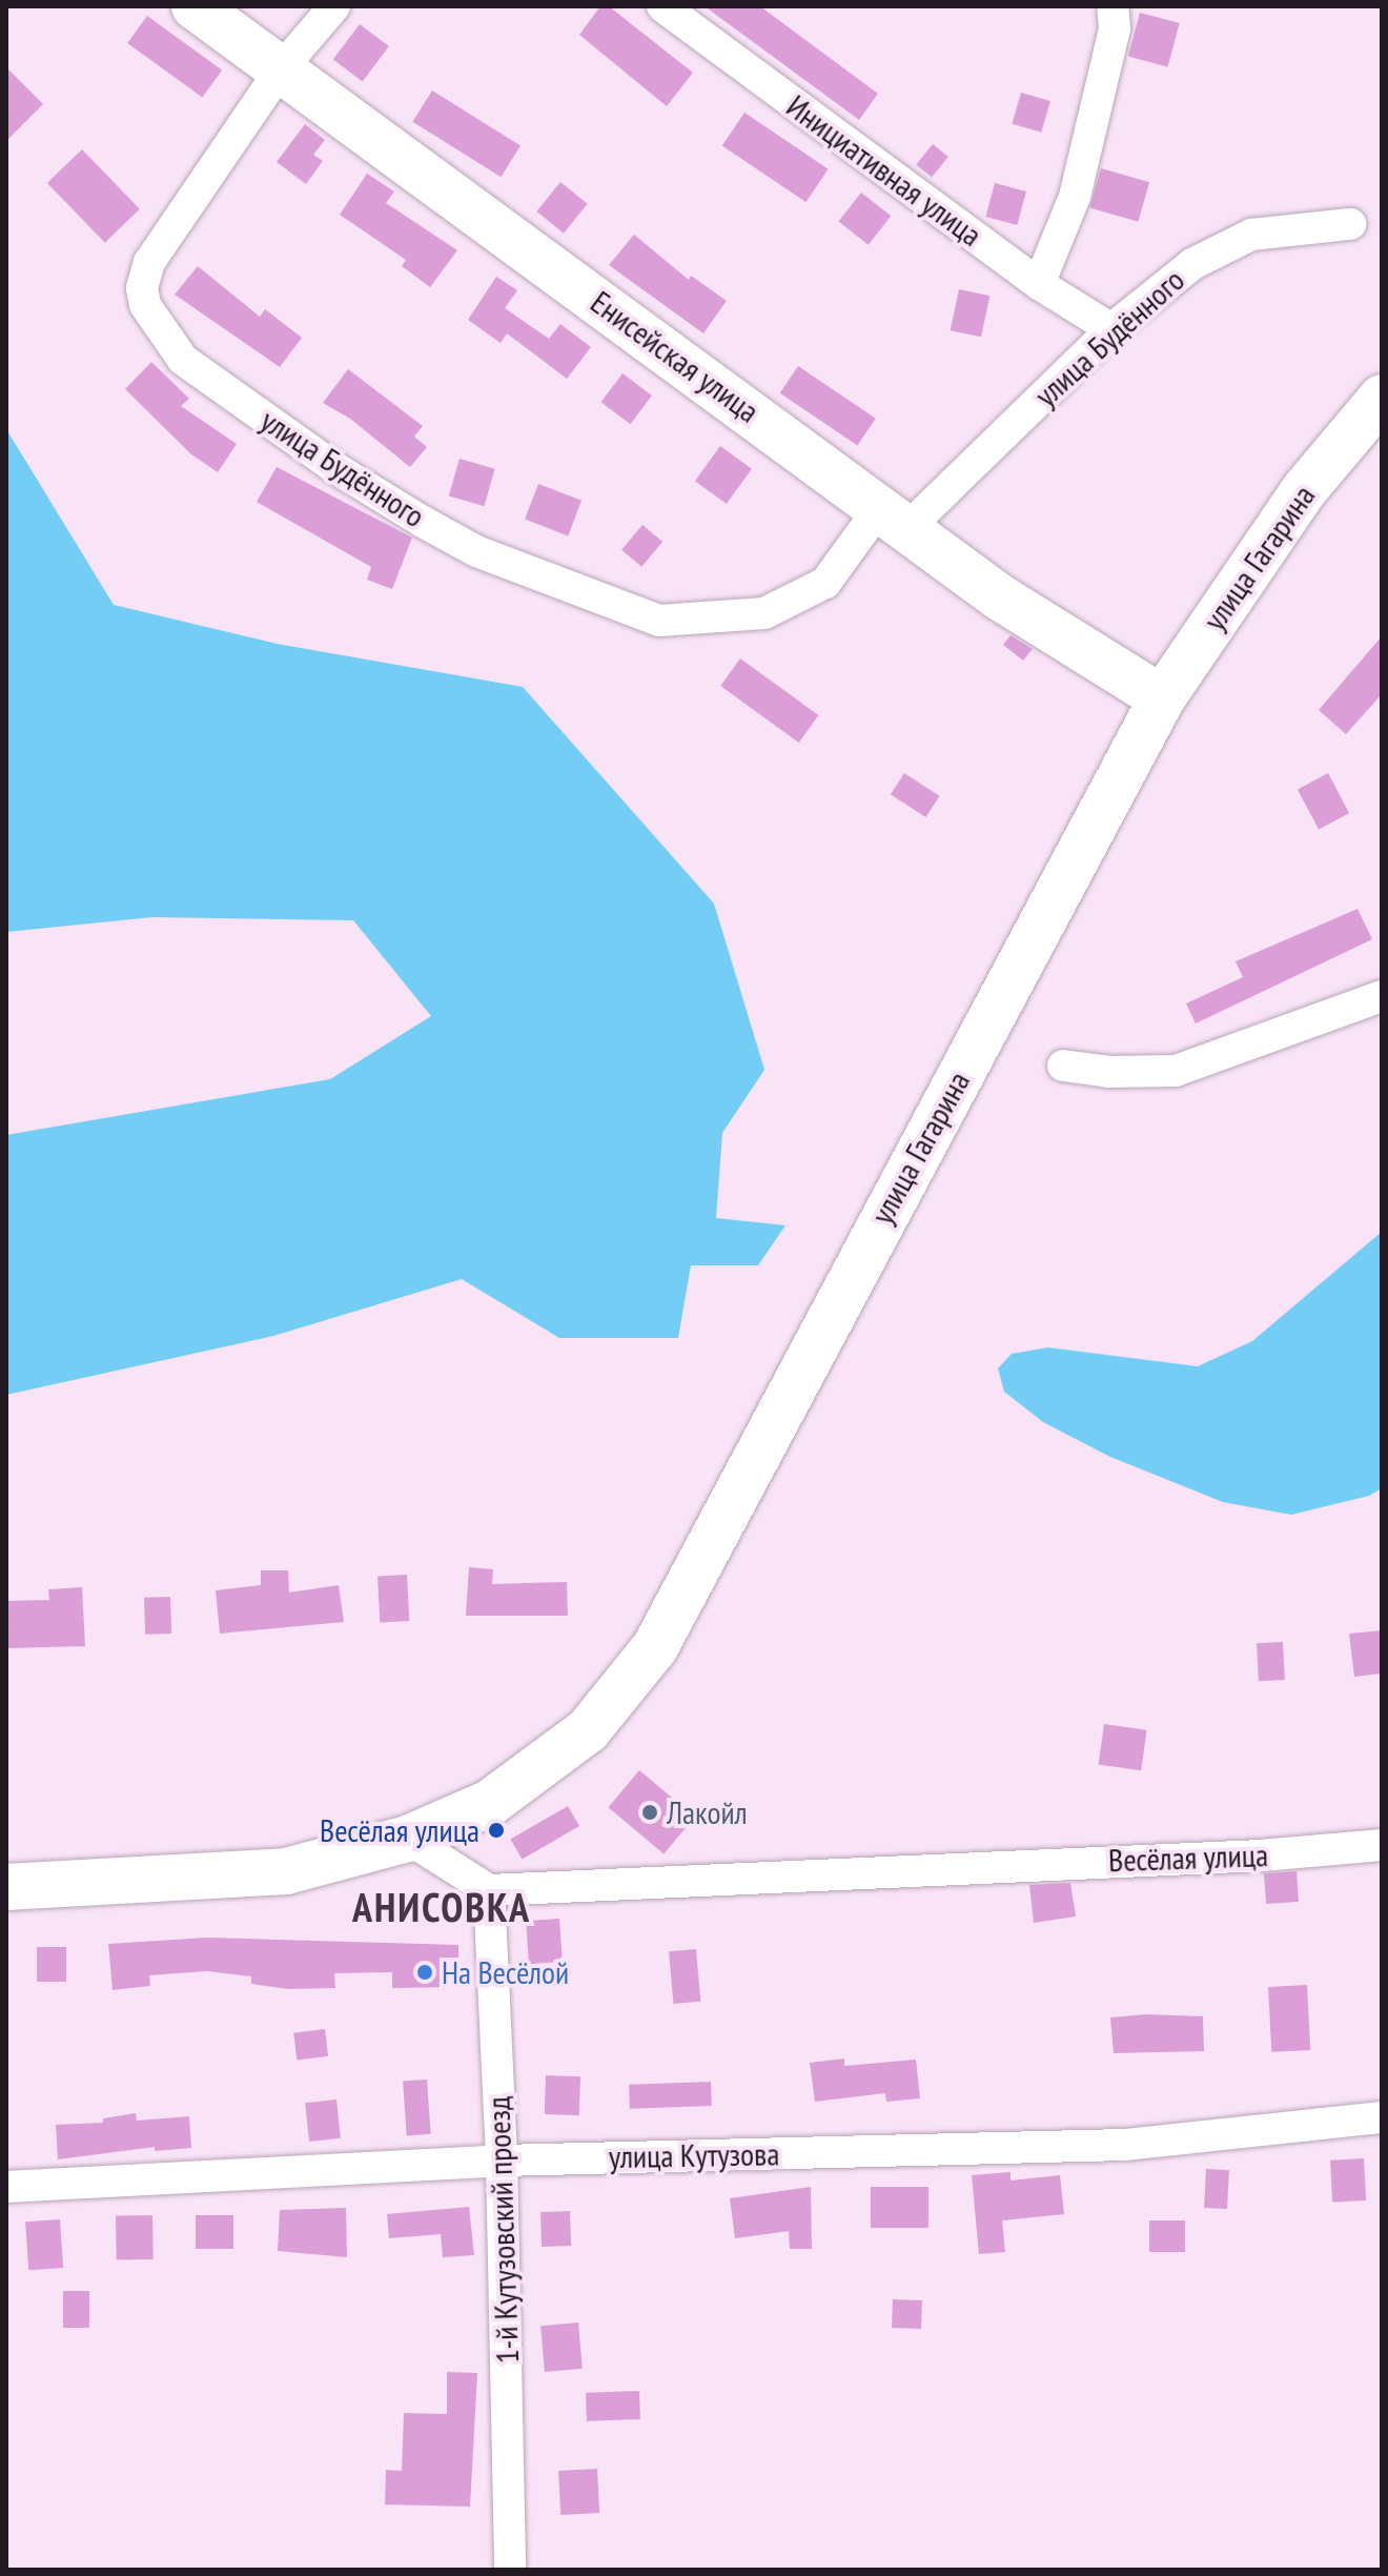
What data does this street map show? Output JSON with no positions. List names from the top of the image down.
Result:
{
  "streets": {
    "main road": ["Енисейская улица", "улица Гагарина"],
    "street": [
      "Инициативная улица",
      "улица Будённого",
      "Весёлая улица",
      "улица Кутузова",
      "1-й Кутузовский проезд"
    ]
  },
  "crossings": [
    ["Инициативная улица", "улица Будённого"],
    ["улица Будённого", "Енисейская улица"],
    ["Енисейская улица", "улица Гагарина"],
    ["Весёлая улица", "1-й Кутузовский проезд"],
    ["улица Кутузова", "1-й Кутузовский проезд"]
  ],
  "districts": ["АНИСОВКА"],
  "places": ["Лакойл", "Весёлая улица", "На Весёлой"]
}
